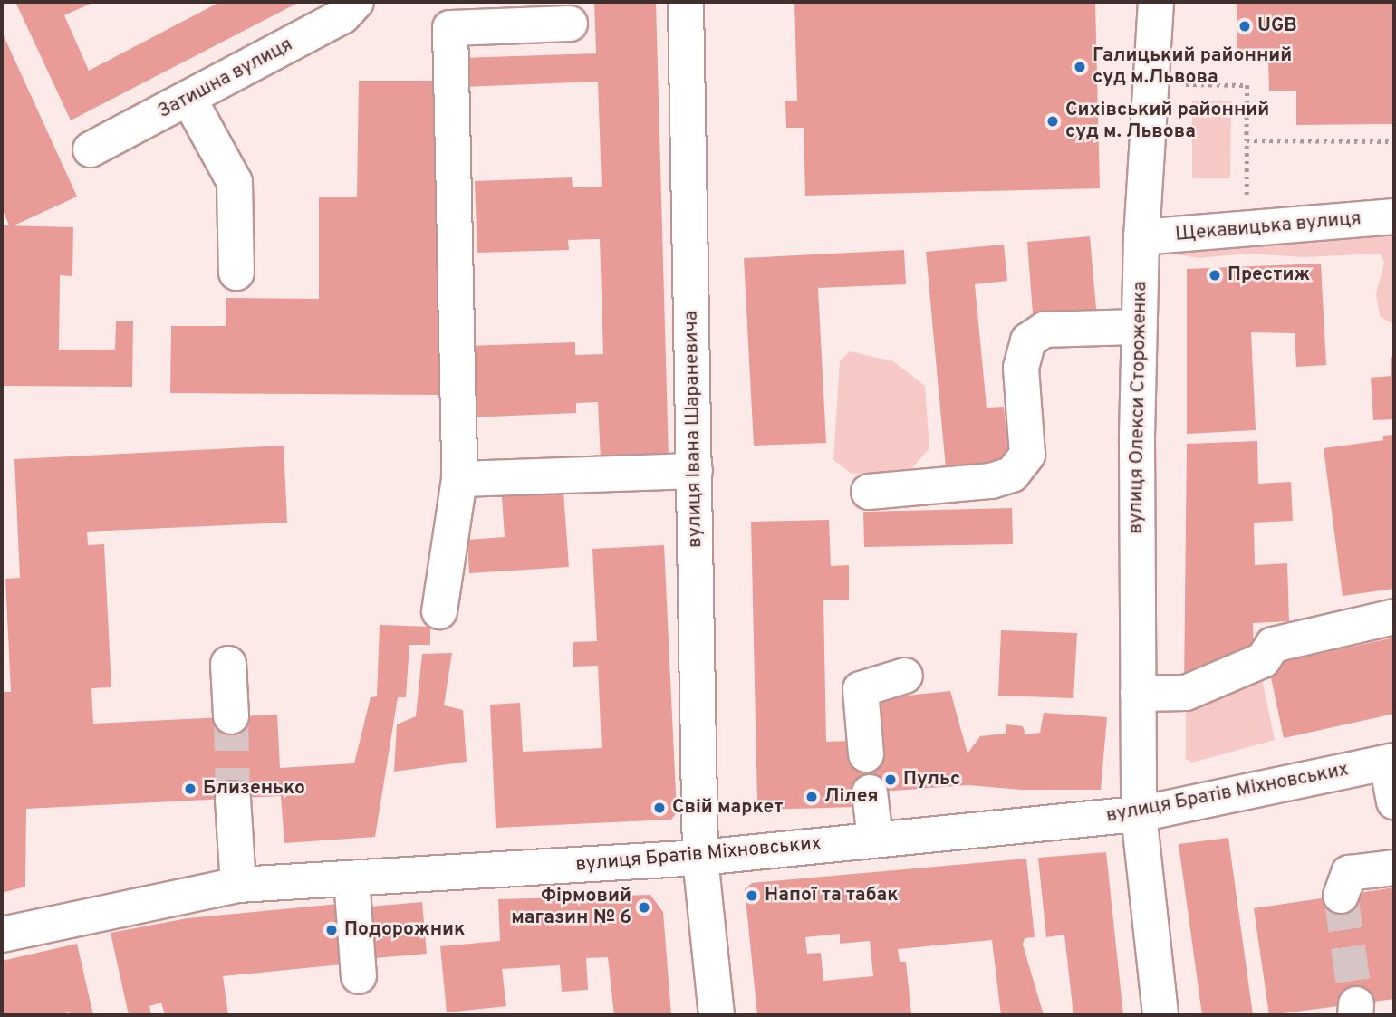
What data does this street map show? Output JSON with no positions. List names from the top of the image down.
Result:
{
  "streets": {
    "street": [
      "Затишна вулиця",
      "Щекавицька вулиця",
      "вулиця Олекси Стороженка",
      "вулиця Івана Шараневича",
      "вулиця Братів Міхновських"
    ]
  },
  "crossings": [
    ["Щекавицька вулиця", "вулиця Олекси Стороженка"],
    ["вулиця Олекси Стороженка", "вулиця Братів Міхновських"],
    ["вулиця Івана Шараневича", "вулиця Братів Міхновських"]
  ],
  "places": [
    "UGB",
    "Галицький районний суд м.Львова",
    "Сихівський районний суд м. Львова",
    "Престиж",
    "Пульс",
    "Близенько",
    "Лілея",
    "Свій маркет",
    "Напої та табак",
    "Фірмовий магазин № 6",
    "Подорожник"
  ]
}
